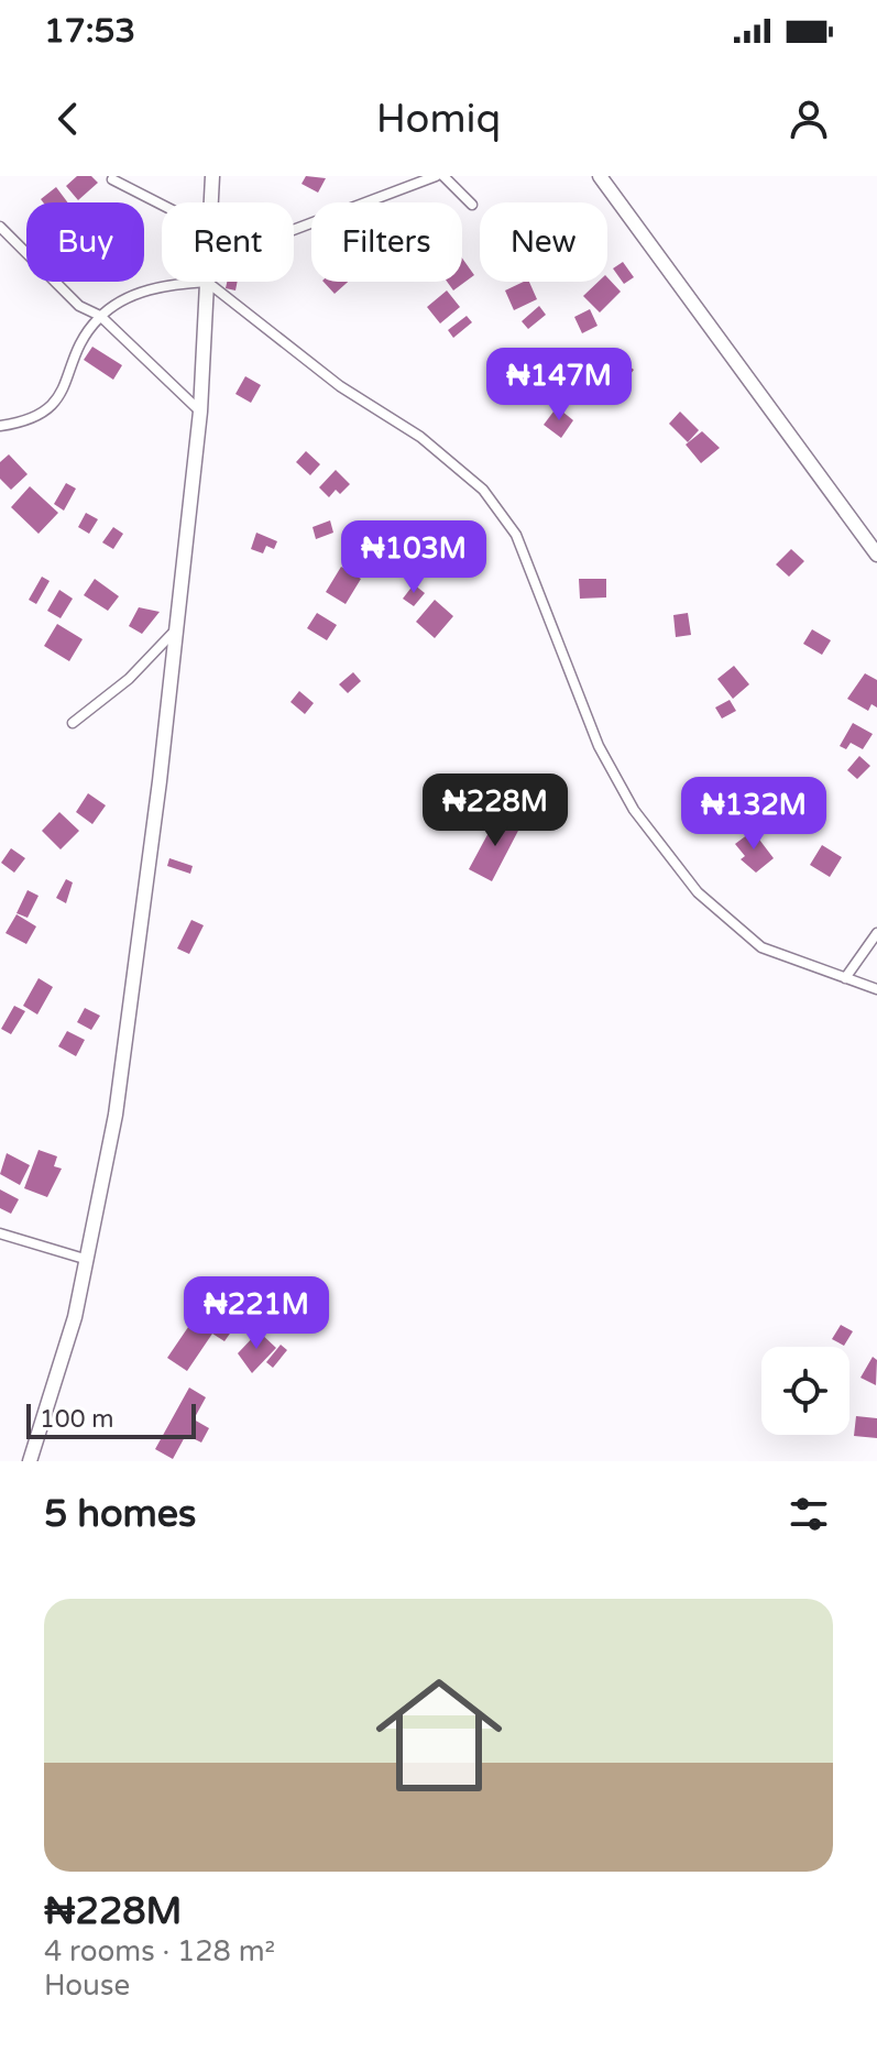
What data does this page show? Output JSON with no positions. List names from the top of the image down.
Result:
{
  "scale_bar": "100 m",
  "page": {
    "status": "17:53",
    "header": "Homiq",
    "chip": [
      "Buy",
      "Rent",
      "Filters",
      "New"
    ],
    "price": [
      "₦147M",
      "₦103M",
      "₦228M",
      "₦132M",
      "₦221M"
    ],
    "scale": "100 m",
    "heading": "5 homes",
    "list": [
      {
        "name": "₦228M",
        "note": "4 rooms · 128 m² · House"
      }
    ]
  }
}
